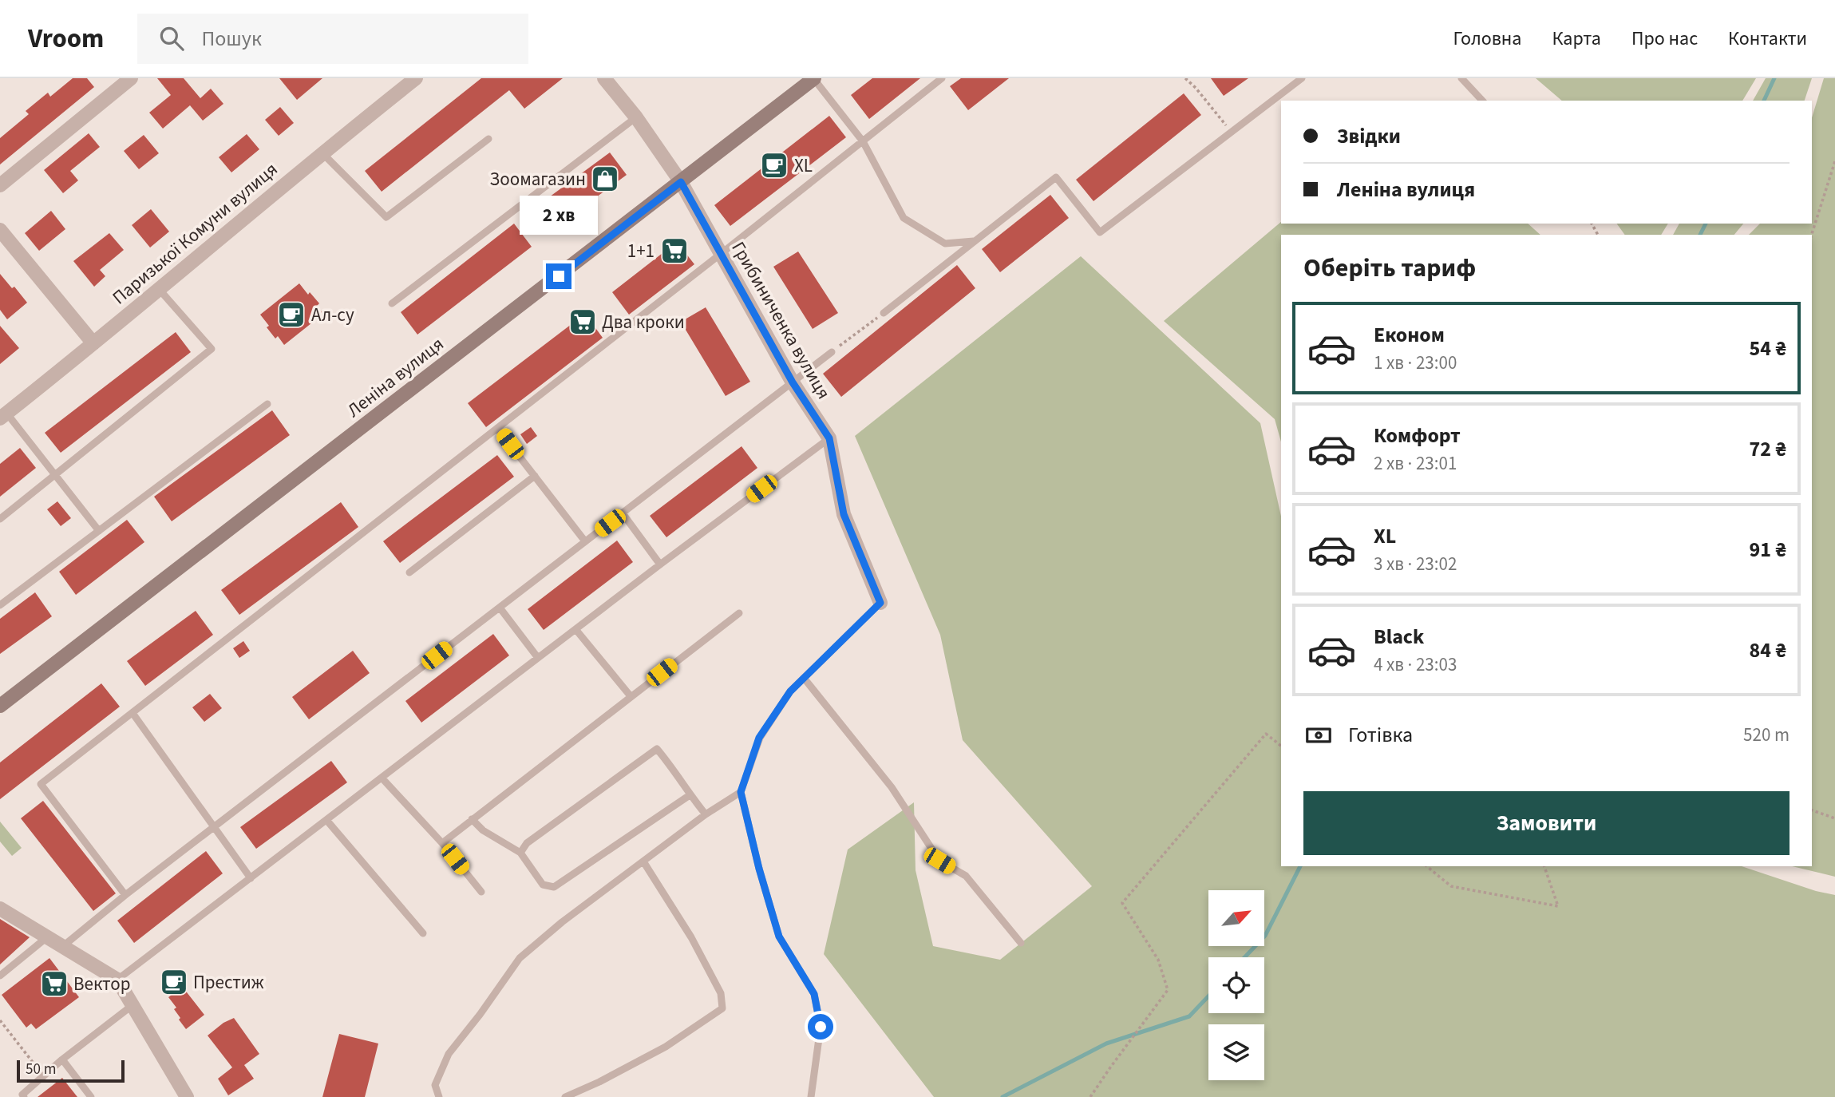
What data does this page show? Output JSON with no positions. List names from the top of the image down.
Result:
{
  "streets": {
    "main road": ["Леніна вулиця"],
    "street": ["Паризької Комуни вулиця", "Грибиниченка вулиця"]
  },
  "crossings": [
    ["Грибиниченка вулиця", "Леніна вулиця"]
  ],
  "places": {
    "cafe": ["XL", "Ал-су", "Престиж"],
    "shop": ["Зоомагазин"],
    "supermarket": ["1+1", "Два кроки", "Вектор"]
  },
  "scale_bar": "50 m",
  "north": "top right",
  "page": {
    "header": "Vroom",
    "search": "Пошук",
    "nav": [
      "Головна",
      "Карта",
      "Про нас",
      "Контакти"
    ],
    "banner": ["Звідки", "Леніна вулиця"],
    "bubble": "2 хв",
    "heading": "Оберіть тариф",
    "list": [
      {
        "name": "Економ",
        "note": "1 хв · 23:00",
        "value": "54 ₴"
      },
      {
        "name": "Комфорт",
        "note": "2 хв · 23:01",
        "value": "72 ₴"
      },
      {
        "name": "XL",
        "note": "3 хв · 23:02",
        "value": "91 ₴"
      },
      {
        "name": "Black",
        "note": "4 хв · 23:03",
        "value": "84 ₴"
      }
    ],
    "pay": ["Готівка", "520 m"],
    "buttons": "Замовити",
    "scale": "50 m"
  }
}
